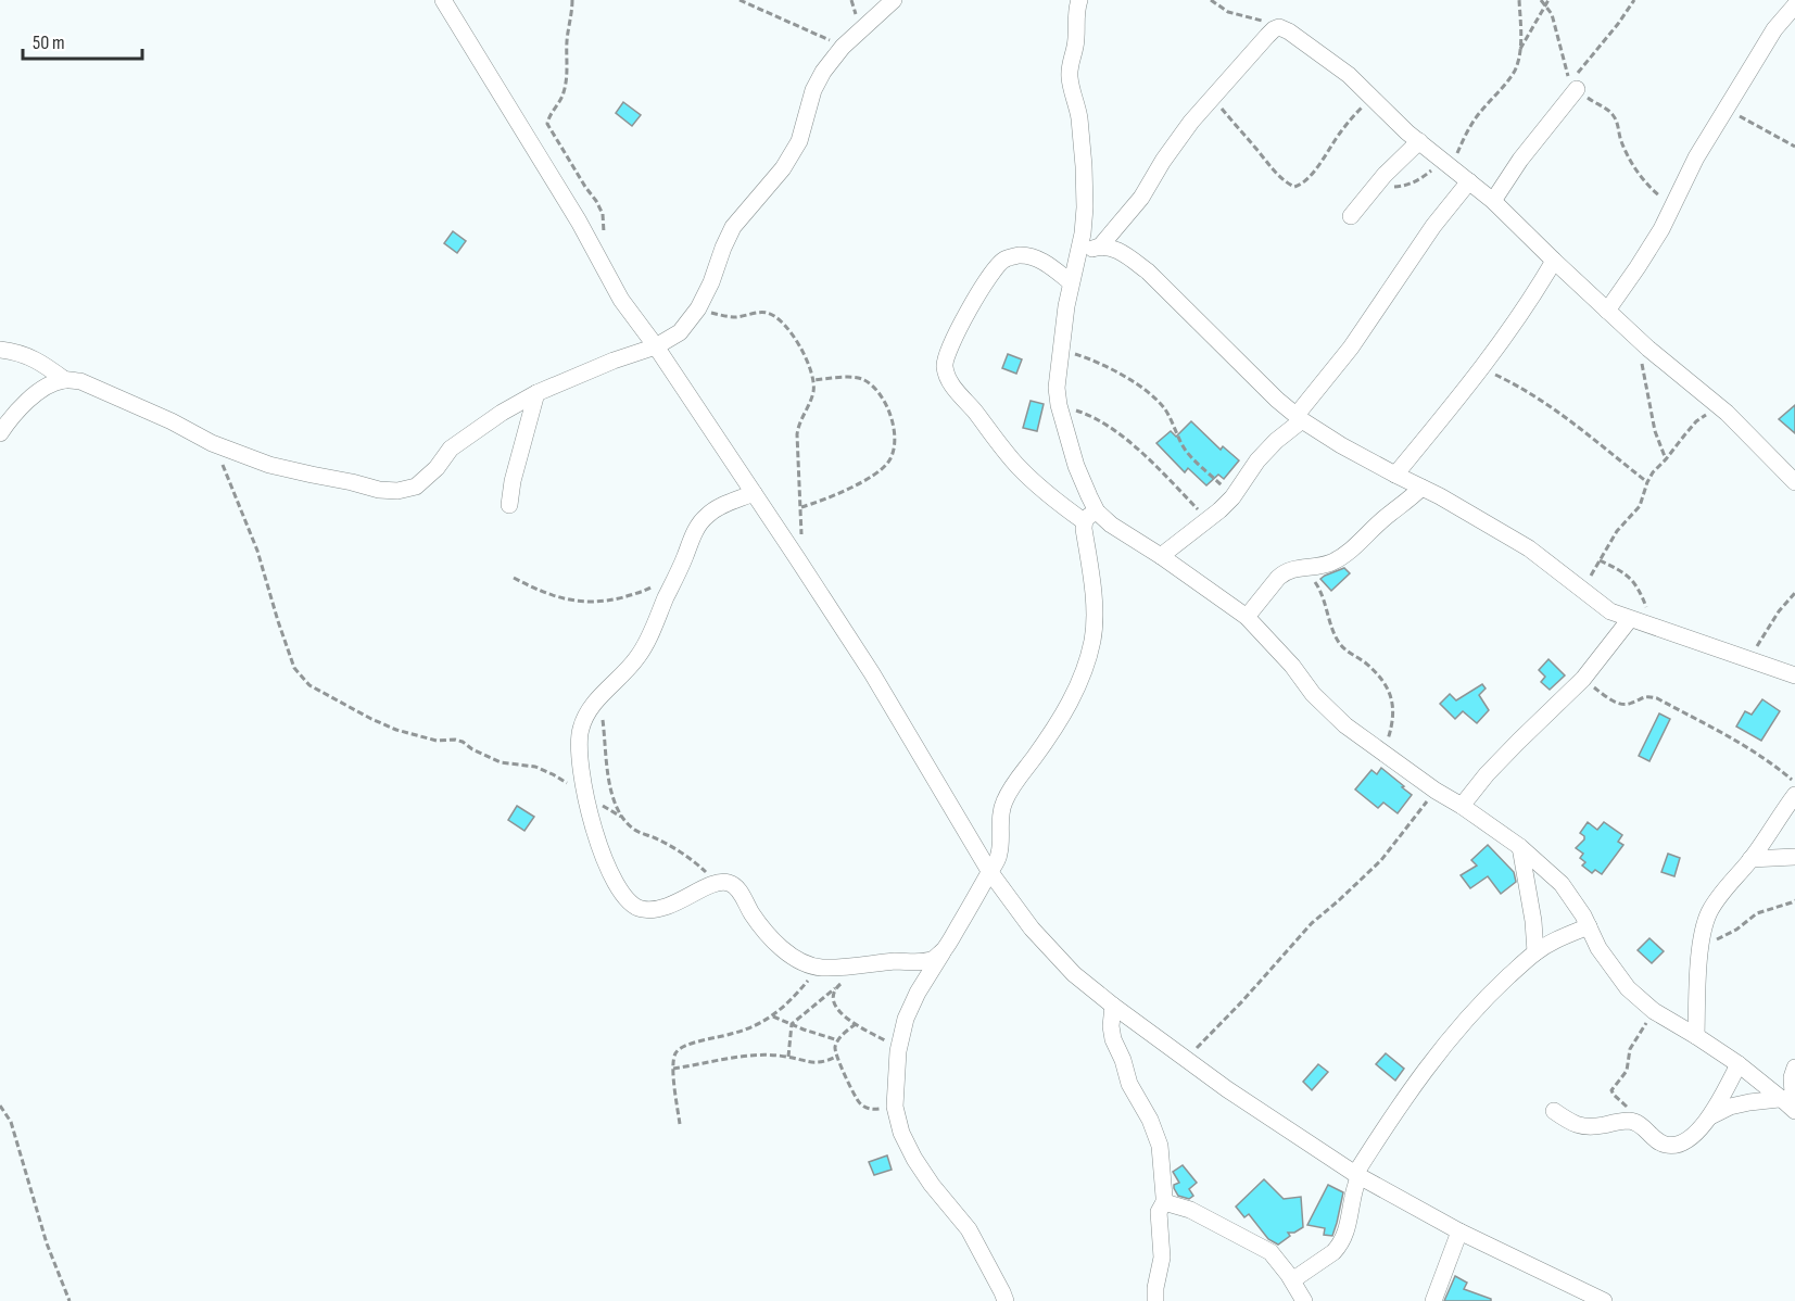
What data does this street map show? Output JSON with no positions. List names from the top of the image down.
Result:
{
  "scale_bar": "50 m"
}
